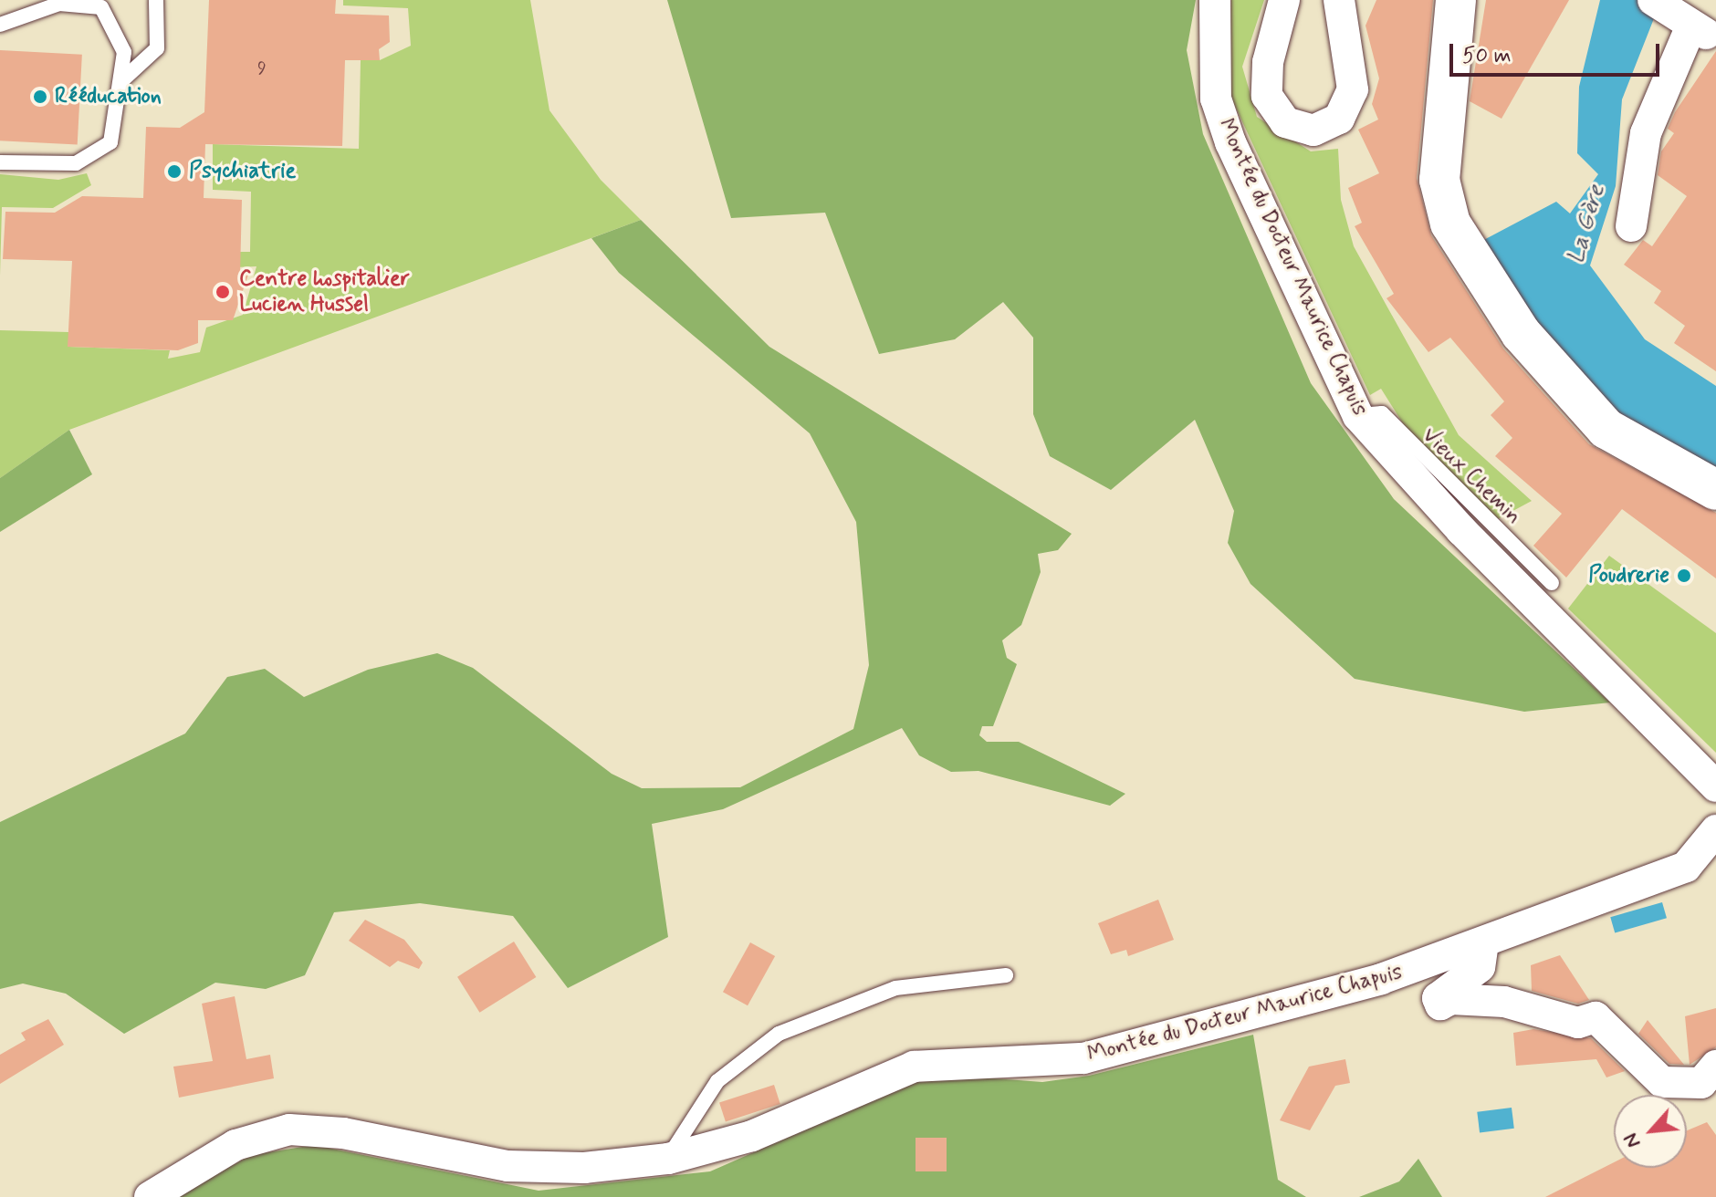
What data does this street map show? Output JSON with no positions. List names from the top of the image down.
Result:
{
  "streets": {
    "street": ["Montée du Docteur Maurice Chapuis"],
    "lane": ["Vieux Chemin"]
  },
  "crossings": [
    ["Montée du Docteur Maurice Chapuis", "Vieux Chemin"]
  ],
  "water": ["La Gère"],
  "places": [
    "Rééducation",
    "Psychiatrie",
    "Centre hospitalier Lucien Hussel",
    "Poudrerie"
  ],
  "house_numbers": ["9"],
  "scale_bar": "50 m",
  "north": "bottom left"
}
